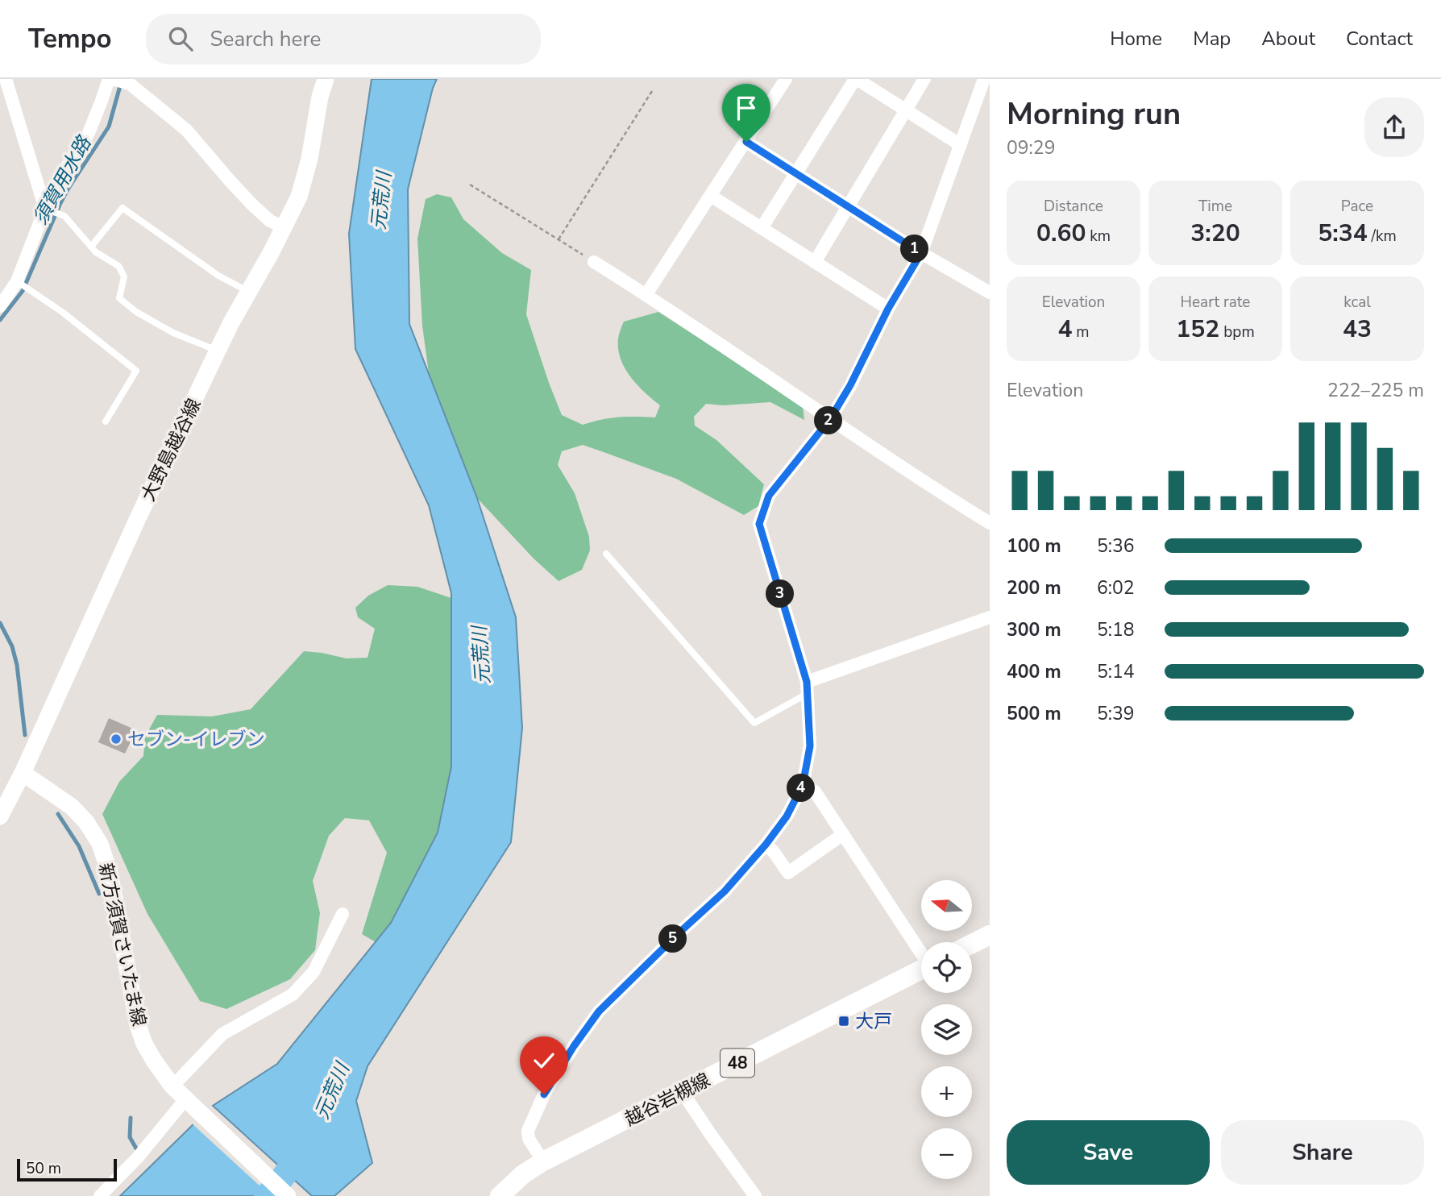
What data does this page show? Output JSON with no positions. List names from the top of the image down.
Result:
{
  "streets": {
    "main road": [
      "大野島越谷線",
      "新方須賀さいたま線",
      "48",
      "越谷岩槻線"
    ]
  },
  "crossings": [
    ["大野島越谷線", "新方須賀さいたま線"]
  ],
  "water": ["須賀用水路", "元荒川"],
  "places": {
    "other": ["セブン-イレブン"],
    "transit": ["大戸"]
  },
  "scale_bar": "50 m",
  "north": "left",
  "page": {
    "header": "Tempo",
    "search": "Search here",
    "nav": [
      "Home",
      "Map",
      "About",
      "Contact"
    ],
    "heading": ["Morning run", "09:29"],
    "stats": [
      ["Distance", "0.60 km"],
      ["Time", "3:20"],
      ["Pace", "5:34 /km"],
      ["Elevation", "4 m"],
      ["Heart rate", "152 bpm"],
      ["kcal", "43"]
    ],
    "pins": [
      "1",
      "2",
      "3",
      "4",
      "5"
    ],
    "chart": ["Elevation", "222–225 m"],
    "list": [
      {
        "name": "100 m",
        "note": "5:36"
      },
      {
        "name": "200 m",
        "note": "6:02"
      },
      {
        "name": "300 m",
        "note": "5:18"
      },
      {
        "name": "400 m",
        "note": "5:14"
      },
      {
        "name": "500 m",
        "note": "5:39"
      }
    ],
    "map_buttons": ["+", "−"],
    "buttons": ["Save", "Share"],
    "scale": "50 m"
  }
}
